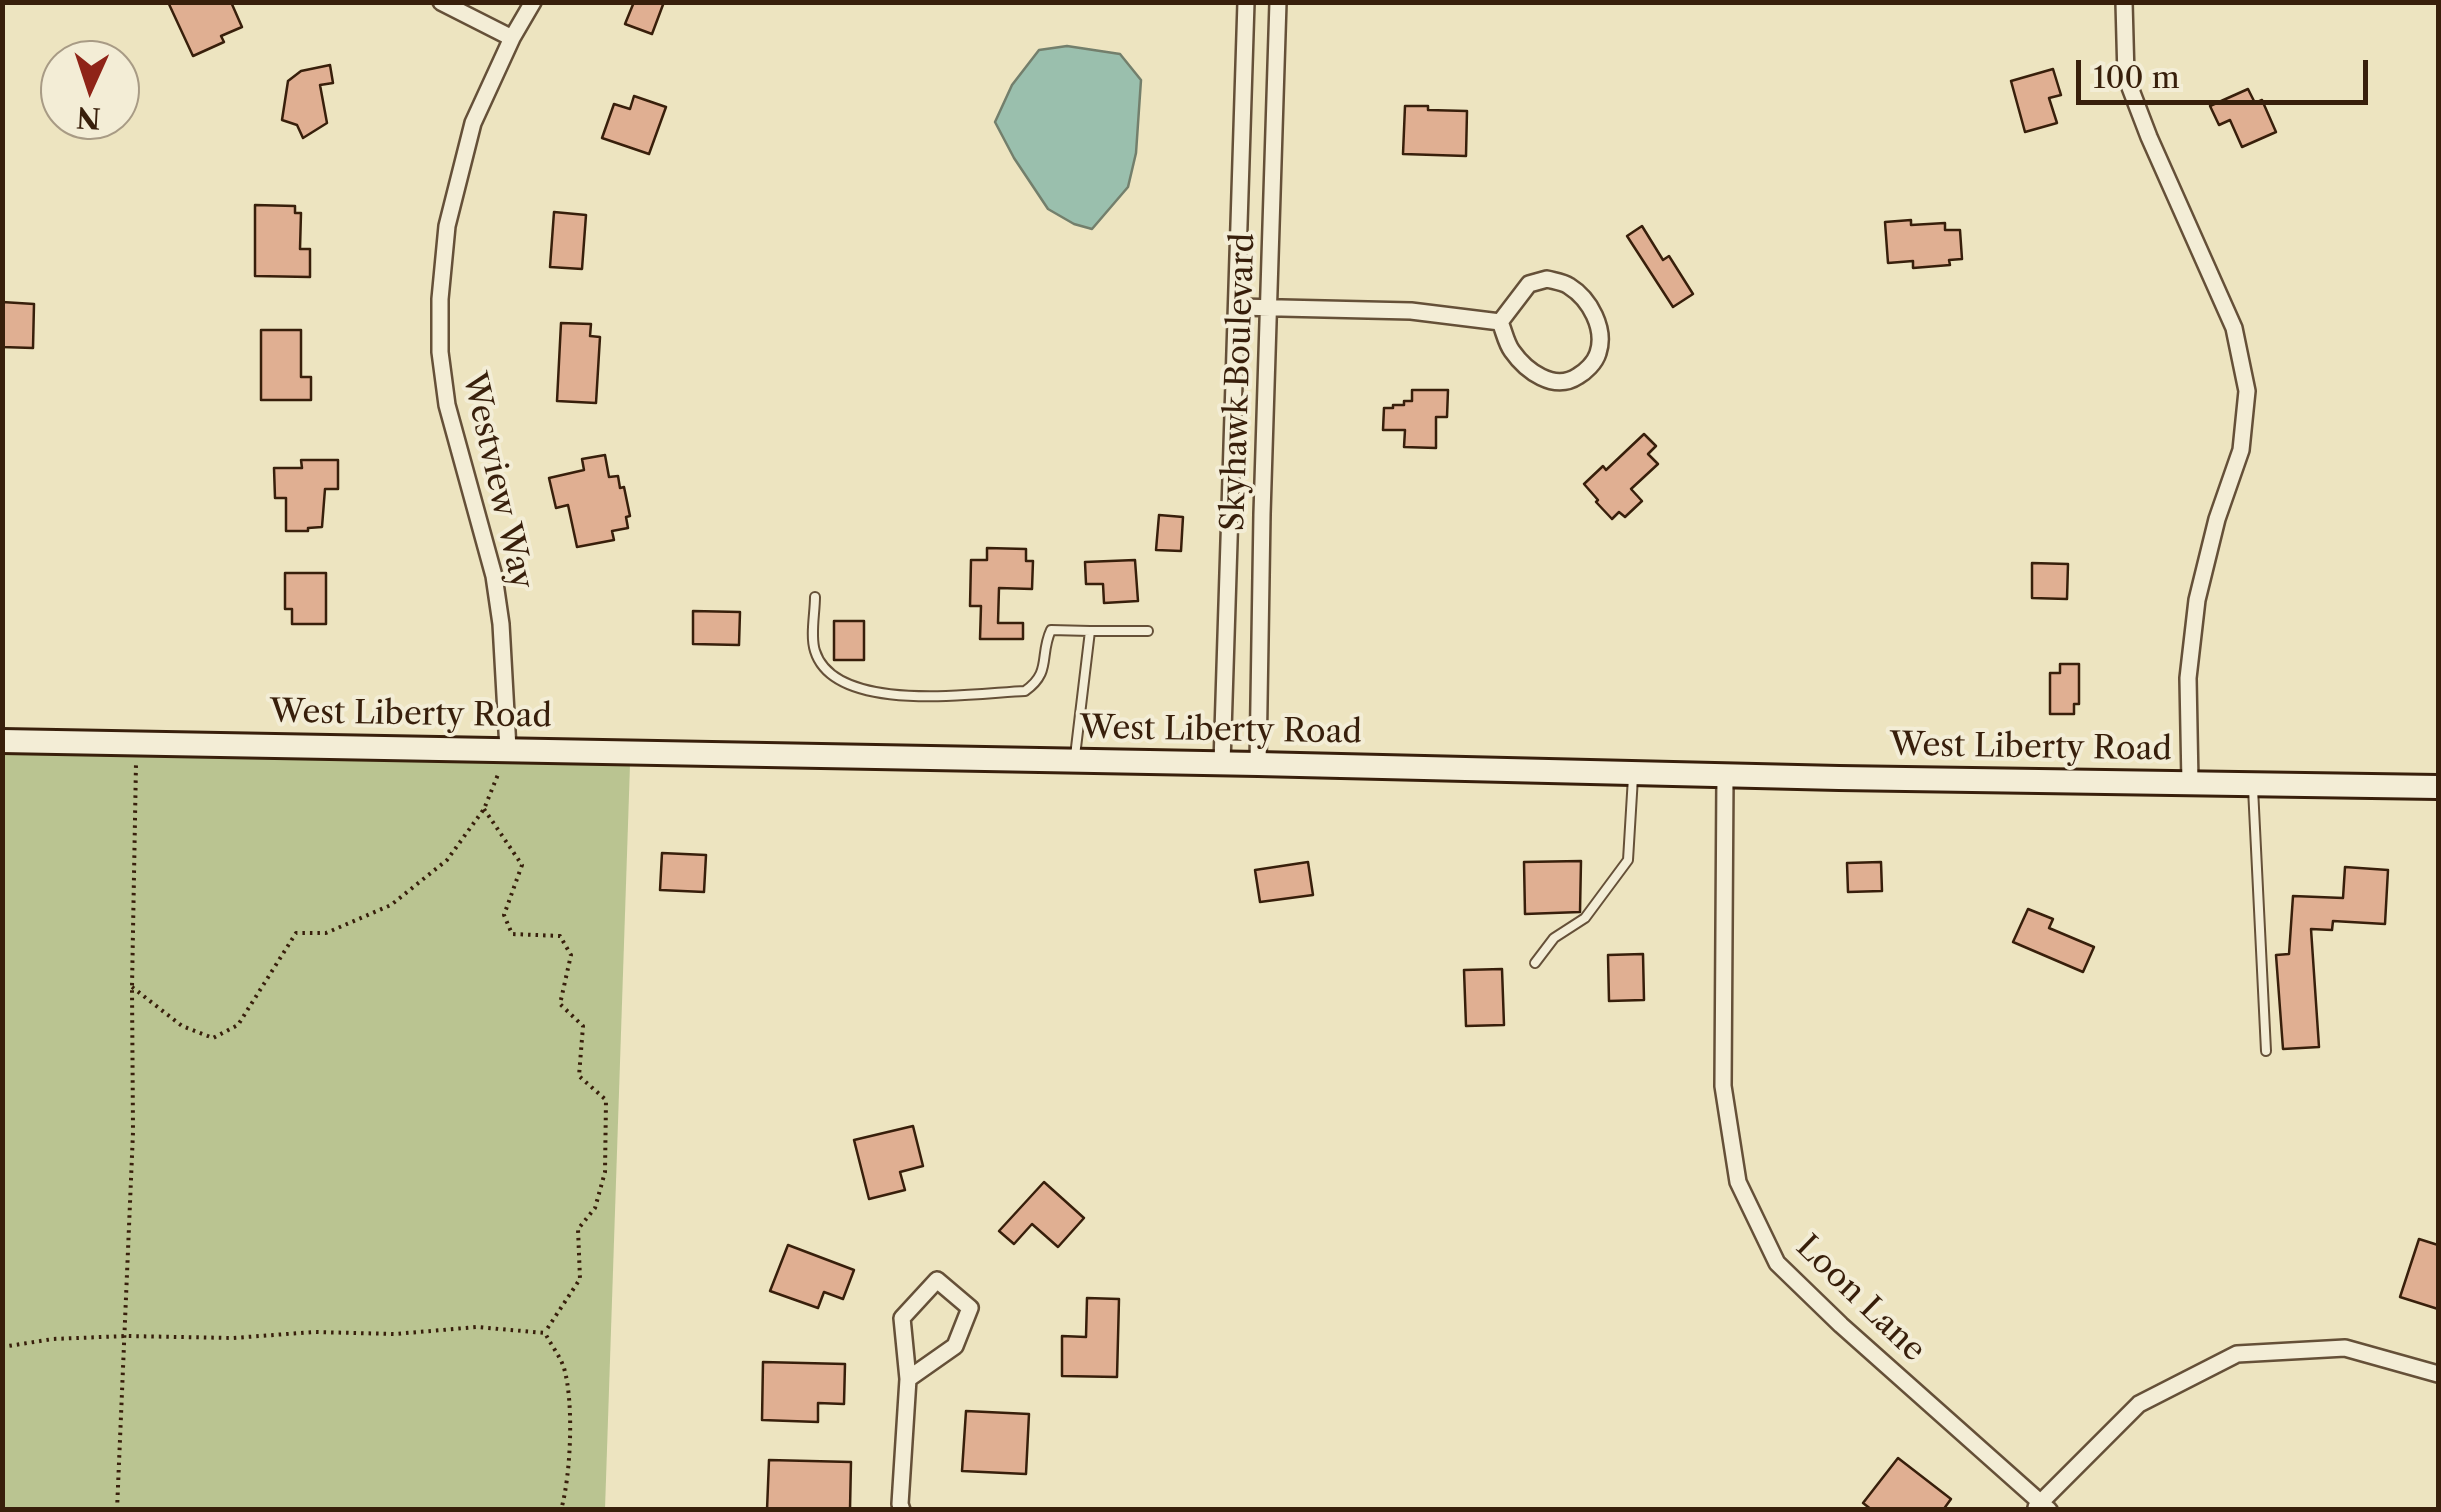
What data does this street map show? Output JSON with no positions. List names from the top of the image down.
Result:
{
  "streets": {
    "main road": ["West Liberty Road"],
    "street": ["Skyhawk Boulevard", "Westview Way", "Loon Lane"]
  },
  "crossings": [
    ["Skyhawk Boulevard", "West Liberty Road"],
    ["Westview Way", "West Liberty Road"],
    ["West Liberty Road", "Loon Lane"]
  ],
  "scale_bar": "100 m",
  "north": "bottom"
}
